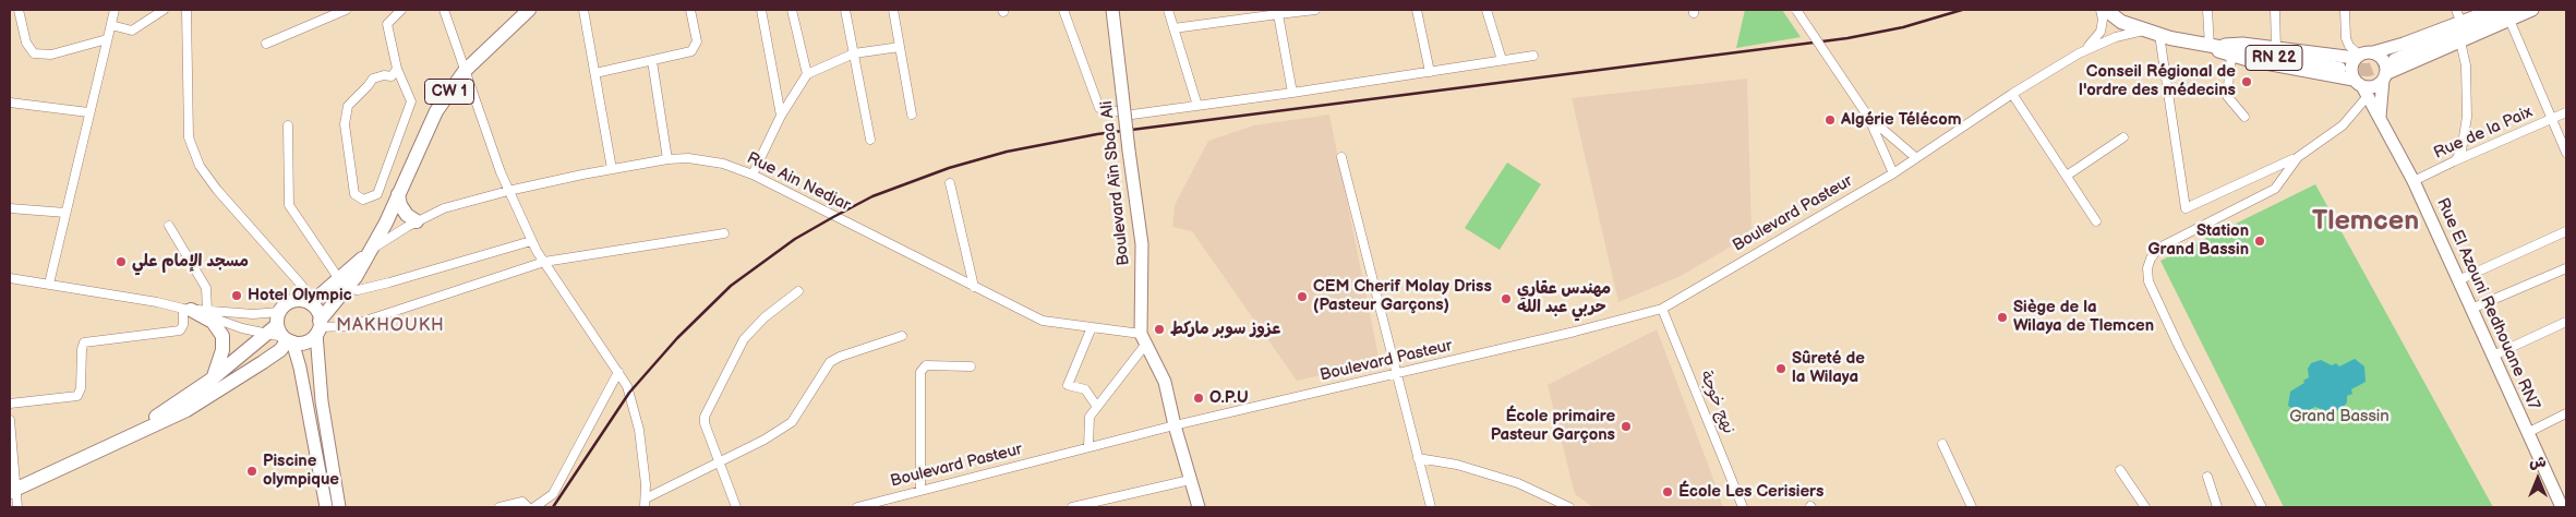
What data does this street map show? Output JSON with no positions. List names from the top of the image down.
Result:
{
  "streets": {
    "main road": [
      "RN 22",
      "CW 1",
      "Boulevard Aïn Sbaa Ali",
      "Rue El Azouni Redhouane RN7"
    ],
    "street": [
      "Rue de la Paix",
      "Rue Ain Nedjar",
      "Boulevard Pasteur",
      "نهج خوجة"
    ]
  },
  "crossings": [
    ["Rue de la Paix", "Rue El Azouni Redhouane RN7"],
    ["Rue Ain Nedjar", "Boulevard Aïn Sbaa Ali"],
    ["Boulevard Aïn Sbaa Ali", "Boulevard Pasteur"],
    ["Boulevard Pasteur", "نهج خوجة"]
  ],
  "districts": ["Tlemcen", "MAKHOUKH"],
  "parks": ["Grand Bassin"],
  "places": [
    "Conseil Régional de l'ordre des médecins",
    "Algérie Télécom",
    "Station Grand Bassin",
    "مسجد الإمام علي",
    "Hotel Olympic",
    "CEM Cherif Molay Driss (Pasteur Garçons)",
    "مهندس عقاري حربي عبد الله",
    "Siège de la Wilaya de Tlemcen",
    "عزوز سوبر ماركط",
    "Sûreté de la Wilaya",
    "O.P.U",
    "École primaire Pasteur Garçons",
    "Piscine olympique",
    "École Les Cerisiers"
  ],
  "north": "top"
}
